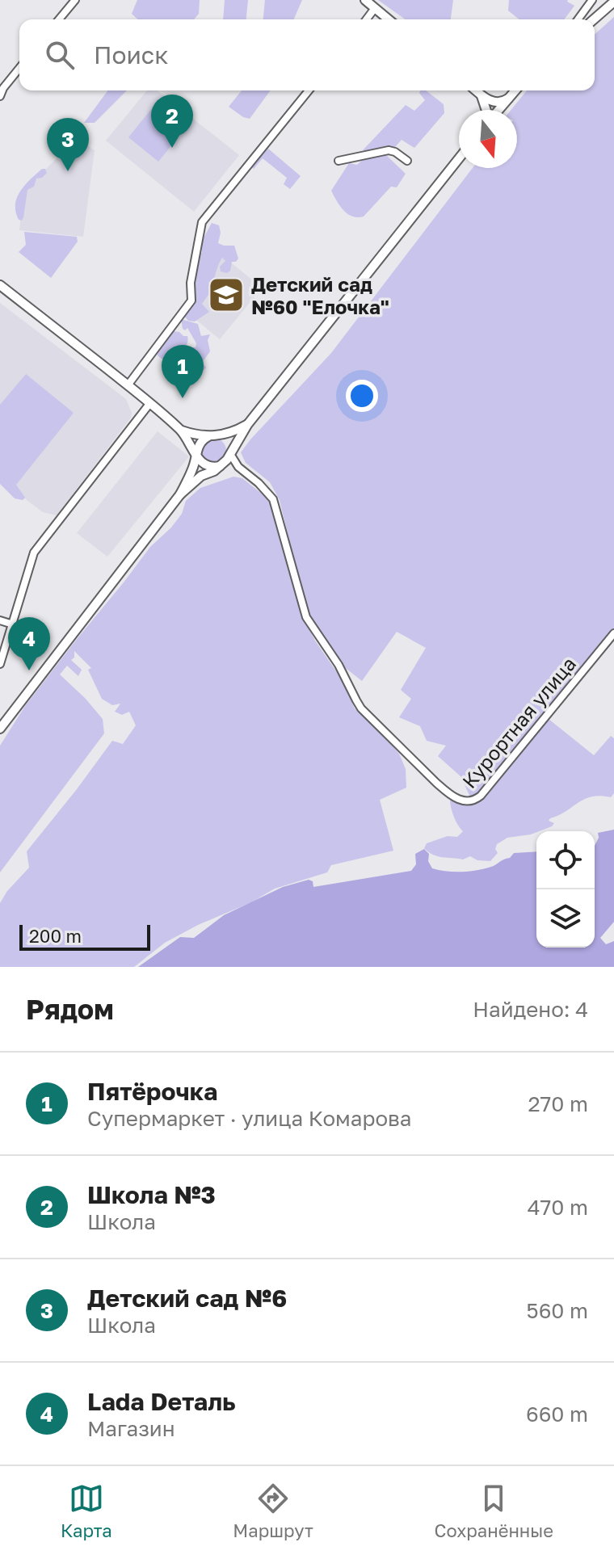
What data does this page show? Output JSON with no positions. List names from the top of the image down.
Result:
{
  "streets": {
    "street": ["Курортная улица"]
  },
  "places": {
    "school or university": ["Детский сад №60 \"Елочка\""]
  },
  "scale_bar": "200 m",
  "north": "bottom",
  "page": {
    "search": "Поиск",
    "pins": [
      "2",
      "3",
      "1",
      "4"
    ],
    "scale": "200 m",
    "heading": ["Рядом", "Найдено: 4"],
    "list": [
      {
        "mark": "1",
        "name": "Пятёрочка",
        "note": "Супермаркет · улица Комарова",
        "value": "270 m"
      },
      {
        "mark": "2",
        "name": "Школа №3",
        "note": "Школа",
        "value": "470 m"
      },
      {
        "mark": "3",
        "name": "Детский сад №6",
        "note": "Школа",
        "value": "560 m"
      },
      {
        "mark": "4",
        "name": "Lada Dеталь",
        "note": "Магазин",
        "value": "660 m"
      }
    ],
    "nav": ["Карта", "Маршрут", "Сохранённые"]
  }
}
